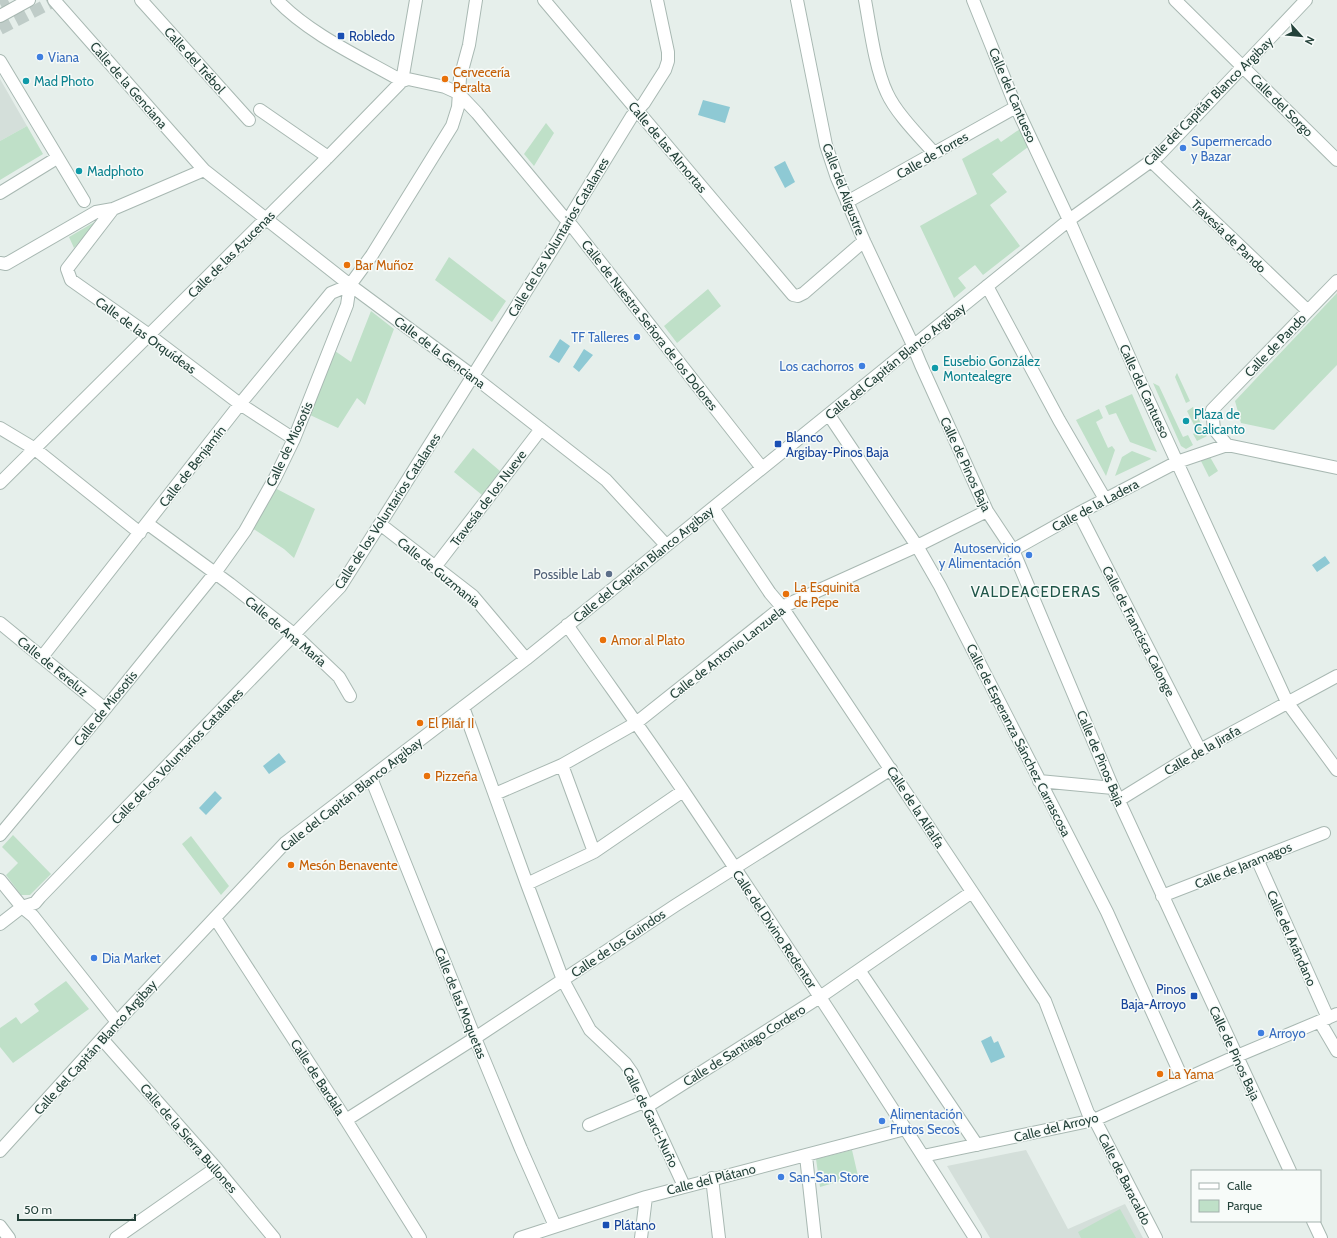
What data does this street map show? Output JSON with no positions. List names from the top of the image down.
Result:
{
  "streets": {
    "street": [
      "Calle del Trébol",
      "Calle de la Genciana",
      "Calle del Cantueso",
      "Calle del Capitán Blanco Argibay",
      "Calle del Sorgo",
      "Calle de las Almortas",
      "Calle de Torres",
      "Calle del Aligustre",
      "Travesía de Pando",
      "Calle de los Voluntarios Catalanes",
      "Calle de las Azucenas",
      "Calle de Nuestra Señora de los Dolores",
      "Calle de las Orquídeas",
      "Calle de Pando",
      "Calle de Miosotis",
      "Calle de Pinos Baja",
      "Calle de Benjamín",
      "Travesía de los Nueve",
      "Calle de la Ladera",
      "Calle de Guzmania",
      "Calle de Ana María",
      "Calle de Francisca Calonge",
      "Calle de Antonio Lanzuela",
      "Calle de Fereluz",
      "Calle de Esperanza Sánchez Carrascosa",
      "Calle de la Jirafa",
      "Calle de la Alfalfa",
      "Calle de Jaramagos",
      "Calle del Divino Redentor",
      "Calle del Arándano",
      "Calle de los Guindos",
      "Calle de las Moquetas",
      "Calle de Santiago Cordero",
      "Calle de Bardala",
      "Calle de Garci-Nuño",
      "Calle del Arroyo",
      "Calle de la Sierra Bullones",
      "Calle del Plátano",
      "Calle de Baracaldo"
    ]
  },
  "crossings": [
    ["Calle de la Genciana", "Calle del Capitán Blanco Argibay"],
    ["Calle de la Genciana", "Calle de los Voluntarios Catalanes"],
    ["Calle de la Genciana", "Calle de las Azucenas"],
    ["Calle de la Genciana", "Calle de Miosotis"],
    ["Calle de la Genciana", "Calle de Benjamín"],
    ["Calle de la Genciana", "Travesía de los Nueve"],
    ["Calle del Cantueso", "Calle del Capitán Blanco Argibay"],
    ["Calle del Cantueso", "Calle de Torres"],
    ["Calle del Cantueso", "Calle de la Ladera"],
    ["Calle del Cantueso", "Calle de la Jirafa"],
    ["Calle del Capitán Blanco Argibay", "Calle del Sorgo"],
    ["Calle del Capitán Blanco Argibay", "Calle del Aligustre"],
    ["Calle del Capitán Blanco Argibay", "Travesía de Pando"],
    ["Calle del Capitán Blanco Argibay", "Calle de Nuestra Señora de los Dolores"],
    ["Calle del Capitán Blanco Argibay", "Calle de Pinos Baja"],
    ["Calle del Capitán Blanco Argibay", "Calle de Guzmania"],
    ["Calle del Capitán Blanco Argibay", "Calle de Esperanza Sánchez Carrascosa"],
    ["Calle del Capitán Blanco Argibay", "Calle de la Alfalfa"],
    ["Calle del Capitán Blanco Argibay", "Calle del Divino Redentor"],
    ["Calle del Capitán Blanco Argibay", "Calle de las Moquetas"],
    ["Calle del Capitán Blanco Argibay", "Calle de Bardala"],
    ["Calle del Capitán Blanco Argibay", "Calle de Garci-Nuño"],
    ["Calle del Capitán Blanco Argibay", "Calle de la Sierra Bullones"],
    ["Calle de las Almortas", "Calle del Aligustre"],
    ["Calle de las Almortas", "Calle de los Voluntarios Catalanes"],
    ["Calle de Torres", "Calle del Aligustre"],
    ["Calle del Aligustre", "Calle de Pinos Baja"],
    ["Travesía de Pando", "Calle de Pando"],
    ["Calle de los Voluntarios Catalanes", "Calle de Nuestra Señora de los Dolores"],
    ["Calle de los Voluntarios Catalanes", "Calle de Guzmania"],
    ["Calle de los Voluntarios Catalanes", "Calle de Ana María"],
    ["Calle de las Azucenas", "Calle de las Orquídeas"],
    ["Calle de las Orquídeas", "Calle de Miosotis"],
    ["Calle de las Orquídeas", "Calle de Benjamín"],
    ["Calle de Pando", "Calle de la Ladera"],
    ["Calle de Miosotis", "Calle de Benjamín"],
    ["Calle de Miosotis", "Calle de Ana María"],
    ["Calle de Miosotis", "Calle de Fereluz"],
    ["Calle de Pinos Baja", "Calle de la Ladera"],
    ["Calle de Pinos Baja", "Calle de Antonio Lanzuela"],
    ["Calle de Pinos Baja", "Calle de la Jirafa"],
    ["Calle de Pinos Baja", "Calle de Jaramagos"],
    ["Calle de Pinos Baja", "Calle del Arroyo"],
    ["Calle de Benjamín", "Calle de Ana María"],
    ["Calle de Benjamín", "Calle de Fereluz"],
    ["Travesía de los Nueve", "Calle de Guzmania"],
    ["Calle de la Ladera", "Calle de Francisca Calonge"],
    ["Calle de Francisca Calonge", "Calle de la Jirafa"],
    ["Calle de Antonio Lanzuela", "Calle de Esperanza Sánchez Carrascosa"],
    ["Calle de Antonio Lanzuela", "Calle de la Alfalfa"],
    ["Calle de Antonio Lanzuela", "Calle del Divino Redentor"],
    ["Calle de Antonio Lanzuela", "Calle de Garci-Nuño"],
    ["Calle de Esperanza Sánchez Carrascosa", "Calle del Arroyo"],
    ["Calle de la Alfalfa", "Calle de los Guindos"],
    ["Calle de la Alfalfa", "Calle de Santiago Cordero"],
    ["Calle de la Alfalfa", "Calle del Arroyo"],
    ["Calle de la Alfalfa", "Calle de Baracaldo"],
    ["Calle de Jaramagos", "Calle del Arándano"],
    ["Calle del Divino Redentor", "Calle de los Guindos"],
    ["Calle del Divino Redentor", "Calle de Santiago Cordero"],
    ["Calle del Divino Redentor", "Calle del Arroyo"],
    ["Calle del Divino Redentor", "Calle del Plátano"],
    ["Calle del Arándano", "Calle del Arroyo"],
    ["Calle de los Guindos", "Calle de las Moquetas"],
    ["Calle de los Guindos", "Calle de Bardala"],
    ["Calle de los Guindos", "Calle de Garci-Nuño"],
    ["Calle de las Moquetas", "Calle del Plátano"],
    ["Calle de Santiago Cordero", "Calle de Garci-Nuño"],
    ["Calle de Garci-Nuño", "Calle del Plátano"],
    ["Calle del Arroyo", "Calle de Baracaldo"]
  ],
  "districts": ["VALDEACEDERAS"],
  "places": {
    "transit": [
      "Robledo",
      "Blanco Argibay-Pinos Baja",
      "Pinos Baja-Arroyo",
      "Plátano"
    ],
    "other": [
      "Viana",
      "Cervecería Peralta",
      "Mad Photo",
      "Supermercado y Bazar",
      "Madphoto",
      "Bar Muñoz",
      "TF Talleres",
      "Los cachorros",
      "Eusebio González Montealegre",
      "Plaza de Calicanto",
      "Autoservicio y Alimentación",
      "Possible Lab",
      "La Esquinita de Pepe",
      "Amor al Plato",
      "El PiIar II",
      "Pizzeña",
      "Mesón Benavente",
      "Dia Market",
      "Arroyo",
      "La Yama",
      "Alimentación Frutos Secos",
      "San-San Store"
    ]
  },
  "legend": ["Calle", "Parque"],
  "scale_bar": "50 m",
  "north": "bottom right"
}
